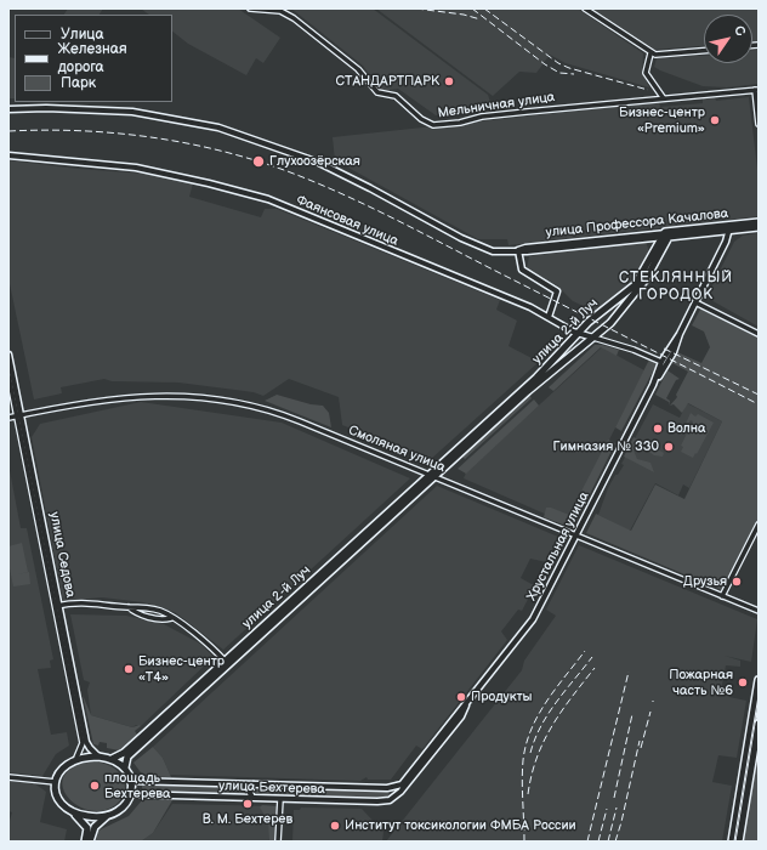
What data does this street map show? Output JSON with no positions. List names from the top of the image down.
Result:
{
  "streets": {
    "main road": ["улица Профессора Качалова", "улица 2-й Луч"],
    "street": [
      "Мельничная улица",
      "Фаянсовая улица",
      "Смоляная улица",
      "Хрустальная улица",
      "улица Седова",
      "улица Бехтерева"
    ]
  },
  "crossings": [
    ["Фаянсовая улица", "улица 2-й Луч"],
    ["Фаянсовая улица", "Хрустальная улица"],
    ["улица Профессора Качалова", "улица 2-й Луч"],
    ["улица Профессора Качалова", "Хрустальная улица"],
    ["улица 2-й Луч", "Смоляная улица"],
    ["улица 2-й Луч", "улица Седова"],
    ["улица 2-й Луч", "улица Бехтерева"],
    ["Смоляная улица", "Хрустальная улица"],
    ["Смоляная улица", "улица Седова"],
    ["Хрустальная улица", "улица Бехтерева"],
    ["улица Седова", "улица Бехтерева"]
  ],
  "districts": ["СТЕКЛЯННЫЙ ГОРОДОК"],
  "places": [
    "СТАНДАРТПАРК",
    "Бизнес-центр «Premium»",
    "Глухоозёрская",
    "Волна",
    "Гимназия № 330",
    "Друзья",
    "Бизнес-центр «Т4»",
    "Пожарная часть №6",
    "Продукты",
    "площадь Бехтерева",
    "В. М. Бехтерев",
    "Институт токсикологии ФМБА России"
  ],
  "legend": ["Улица", "Железная дорога", "Парк"],
  "north": "top right"
}
